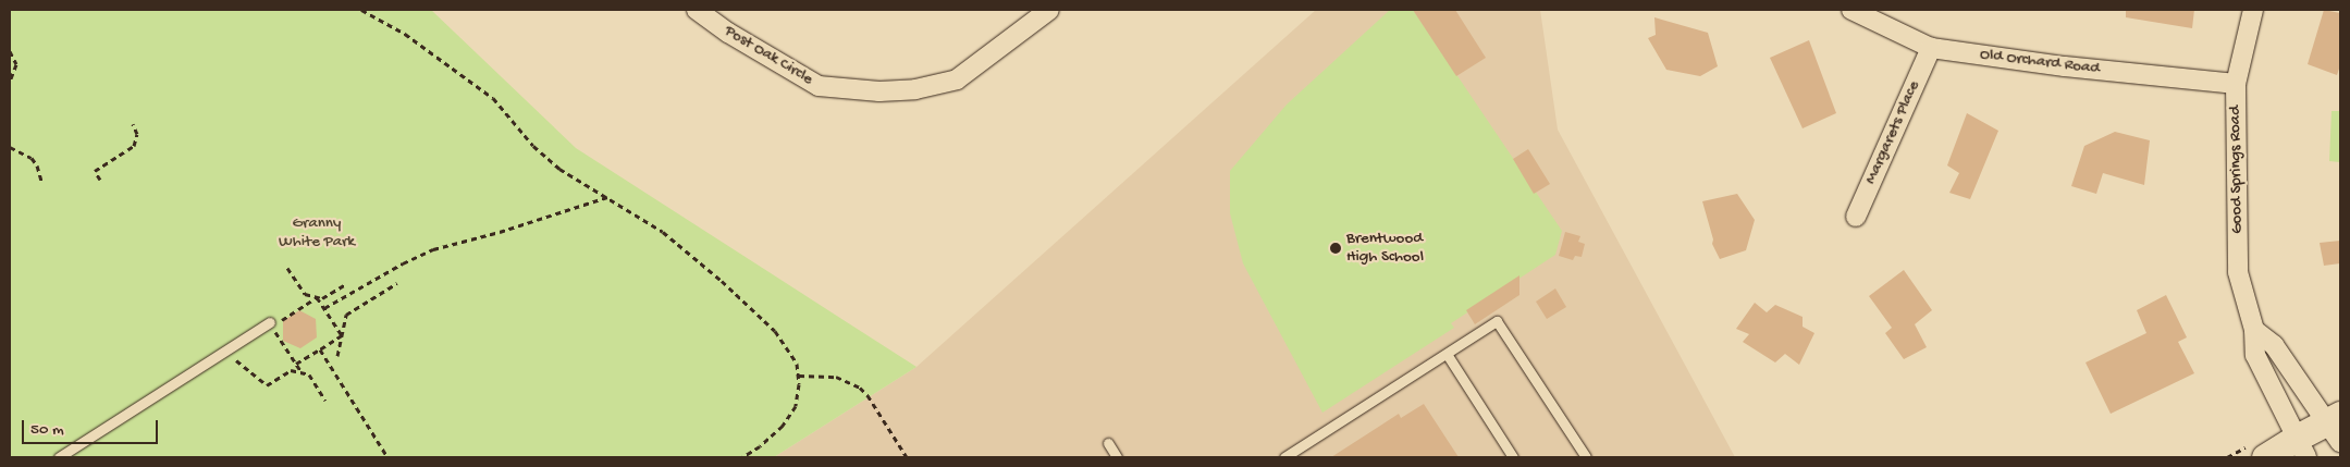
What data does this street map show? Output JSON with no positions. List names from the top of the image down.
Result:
{
  "streets": {
    "street": [
      "Post Oak Circle",
      "Old Orchard Road",
      "Margarets Place",
      "Good Springs Road"
    ]
  },
  "crossings": [
    ["Old Orchard Road", "Margarets Place"],
    ["Old Orchard Road", "Good Springs Road"]
  ],
  "parks": ["Granny White Park"],
  "places": ["Brentwood High School"],
  "scale_bar": "50 m"
}
